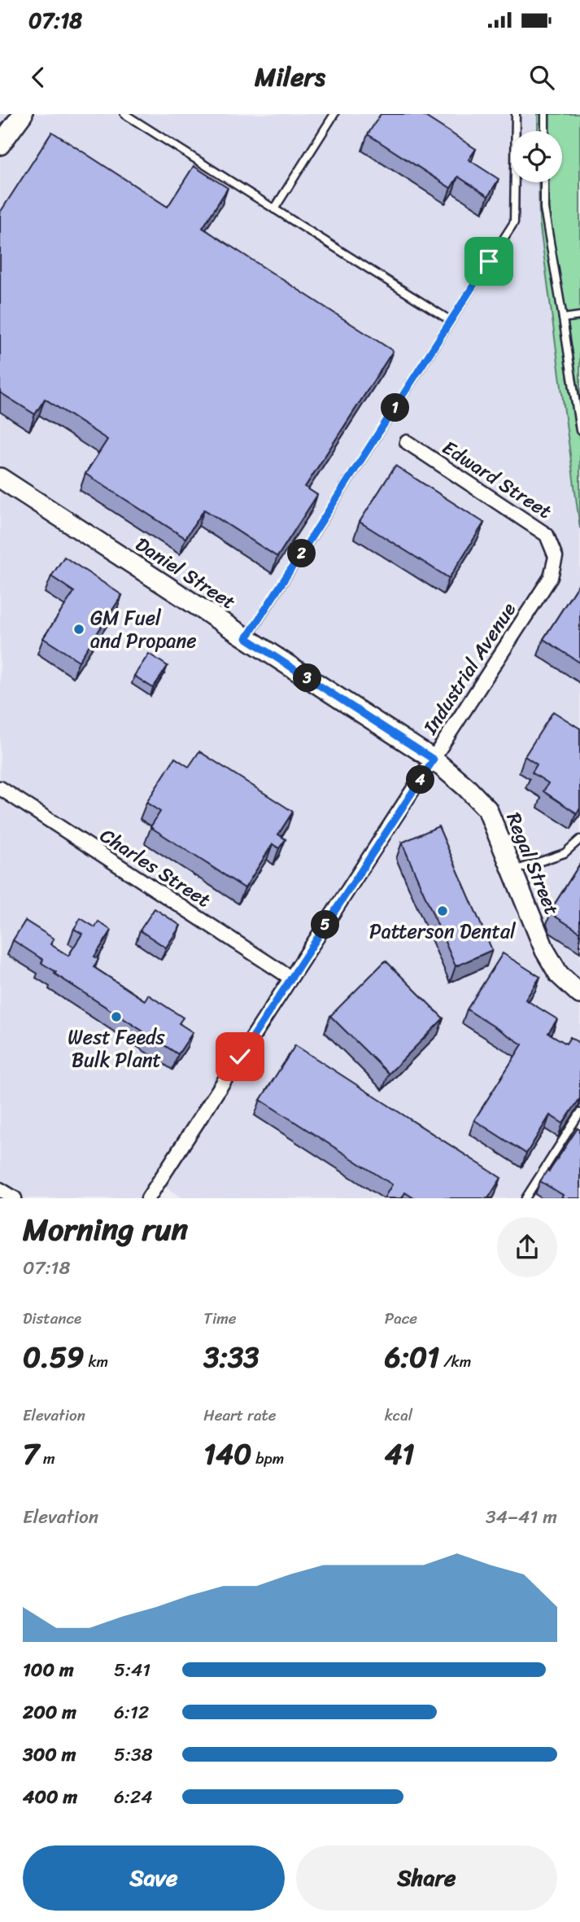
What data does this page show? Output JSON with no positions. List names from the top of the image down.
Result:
{
  "streets": {
    "street": [
      "Edward Street",
      "Daniel Street",
      "Industrial Avenue",
      "Regal Street",
      "Charles Street"
    ]
  },
  "crossings": [
    ["Edward Street", "Industrial Avenue"],
    ["Daniel Street", "Industrial Avenue"],
    ["Daniel Street", "Regal Street"],
    ["Industrial Avenue", "Regal Street"],
    ["Industrial Avenue", "Charles Street"]
  ],
  "places": ["GM Fuel and Propane", "Patterson Dental", "West Feeds Bulk Plant"],
  "page": {
    "status": "07:18",
    "header": "Milers",
    "pins": [
      "1",
      "2",
      "3",
      "4",
      "5"
    ],
    "heading": ["Morning run", "07:18"],
    "stats": [
      ["Distance", "0.59 km"],
      ["Time", "3:33"],
      ["Pace", "6:01 /km"],
      ["Elevation", "7 m"],
      ["Heart rate", "140 bpm"],
      ["kcal", "41"]
    ],
    "chart": ["Elevation", "34–41 m"],
    "list": [
      {
        "name": "100 m",
        "note": "5:41"
      },
      {
        "name": "200 m",
        "note": "6:12"
      },
      {
        "name": "300 m",
        "note": "5:38"
      },
      {
        "name": "400 m",
        "note": "6:24"
      }
    ],
    "buttons": ["Save", "Share"]
  }
}
